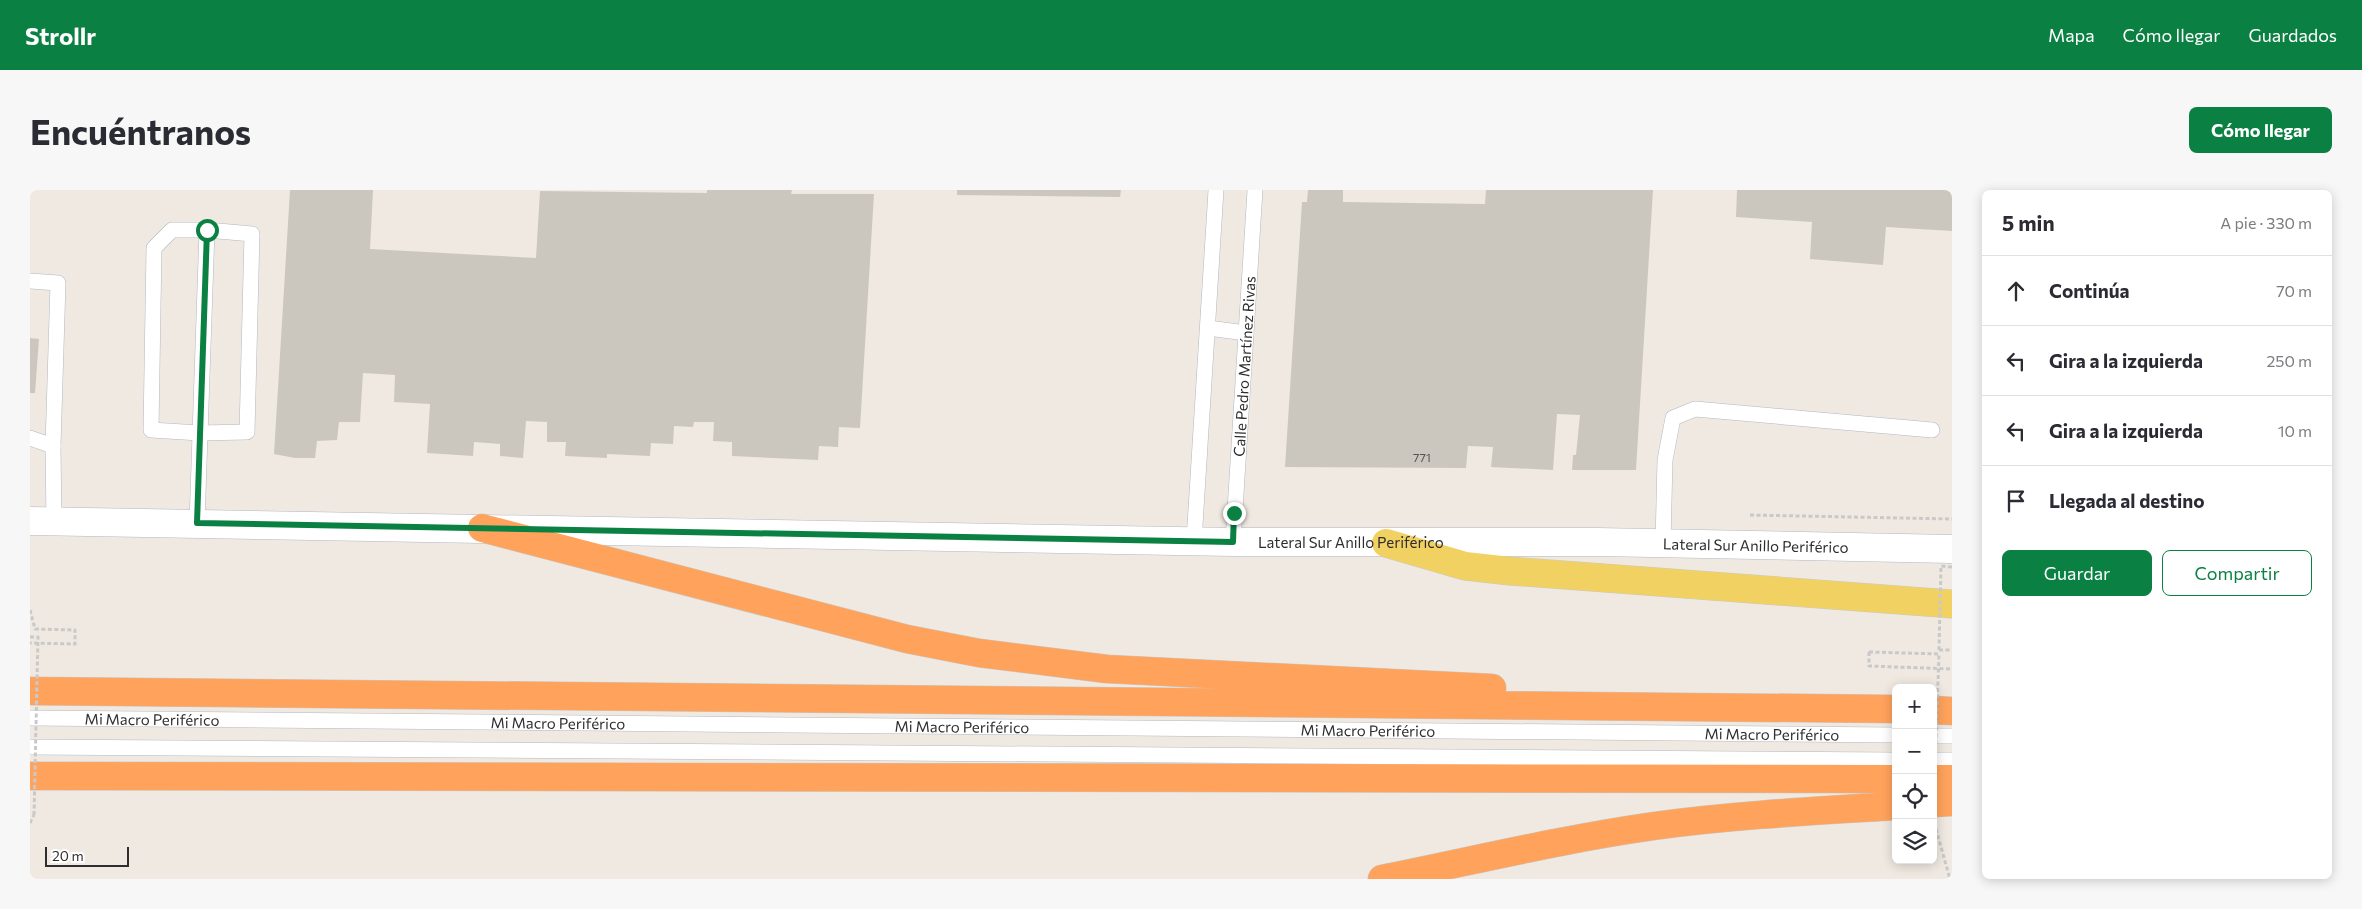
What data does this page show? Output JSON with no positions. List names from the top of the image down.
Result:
{
  "streets": {
    "main road": ["Lateral Sur Anillo Periférico"],
    "lane": ["Calle Pedro Martínez Rivas", "Mi Macro Periférico"]
  },
  "crossings": [
    ["Calle Pedro Martínez Rivas", "Lateral Sur Anillo Periférico"]
  ],
  "house_numbers": ["771"],
  "scale_bar": "20 m",
  "page": {
    "header": "Strollr",
    "nav": ["Mapa", "Cómo llegar", "Guardados"],
    "buttons": [
      "Cómo llegar",
      ["Guardar", "Compartir"]
    ],
    "title": "Encuéntranos",
    "heading": ["5 min", "A pie · 330 m"],
    "list": [
      ["Continúa", "70 m"],
      ["Gira a la izquierda", "250 m"],
      ["Gira a la izquierda", "10 m"],
      "Llegada al destino"
    ],
    "map_buttons": ["+", "−"],
    "scale": "20 m"
  }
}
